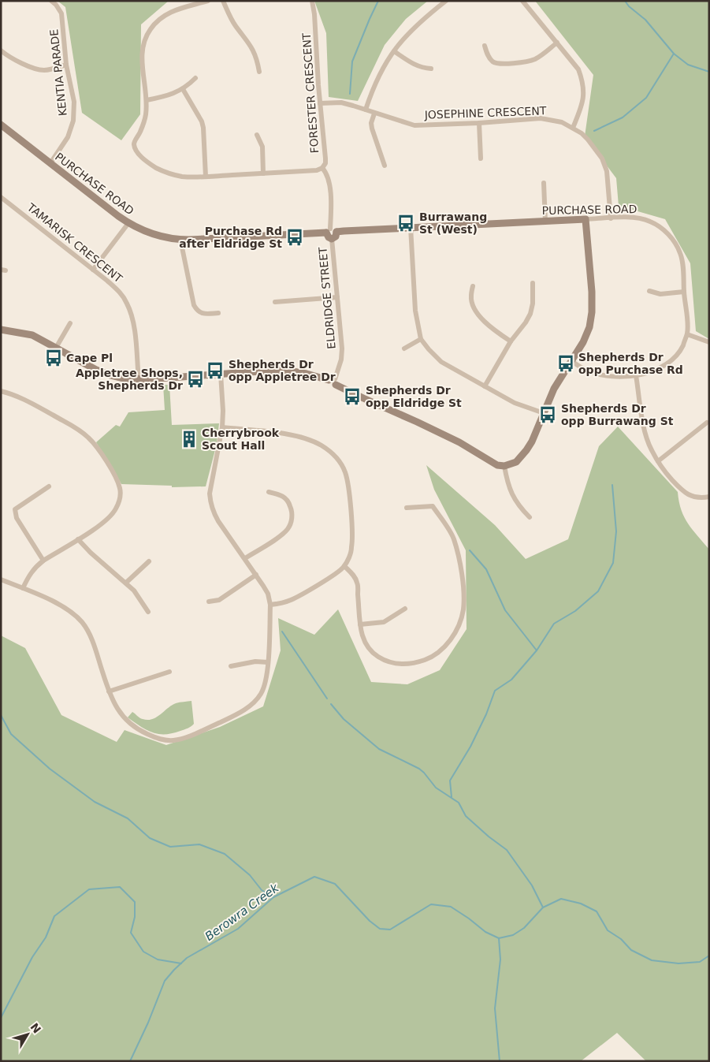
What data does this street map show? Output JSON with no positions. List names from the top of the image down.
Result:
{
  "streets": {
    "main road": ["PURCHASE ROAD"],
    "street": [
      "KENTIA PARADE",
      "FORESTER CRESCENT",
      "JOSEPHINE CRESCENT",
      "TAMARISK CRESCENT",
      "ELDRIDGE STREET"
    ]
  },
  "crossings": [
    ["KENTIA PARADE", "PURCHASE ROAD"],
    ["FORESTER CRESCENT", "JOSEPHINE CRESCENT"],
    ["FORESTER CRESCENT", "PURCHASE ROAD"],
    ["FORESTER CRESCENT", "ELDRIDGE STREET"],
    ["JOSEPHINE CRESCENT", "PURCHASE ROAD"],
    ["PURCHASE ROAD", "ELDRIDGE STREET"]
  ],
  "water": ["Berowra Creek"],
  "places": {
    "bus stop": [
      "Burrawang St (West)",
      "Purchase Rd after Eldridge St",
      "Cape Pl",
      "Shepherds Dr opp Purchase Rd",
      "Shepherds Dr opp Appletree Dr",
      "Appletree Shops, Shepherds Dr",
      "Shepherds Dr opp Eldridge St",
      "Shepherds Dr opp Burrawang St"
    ],
    "building": ["Cherrybrook Scout Hall"]
  },
  "north": "top right"
}
